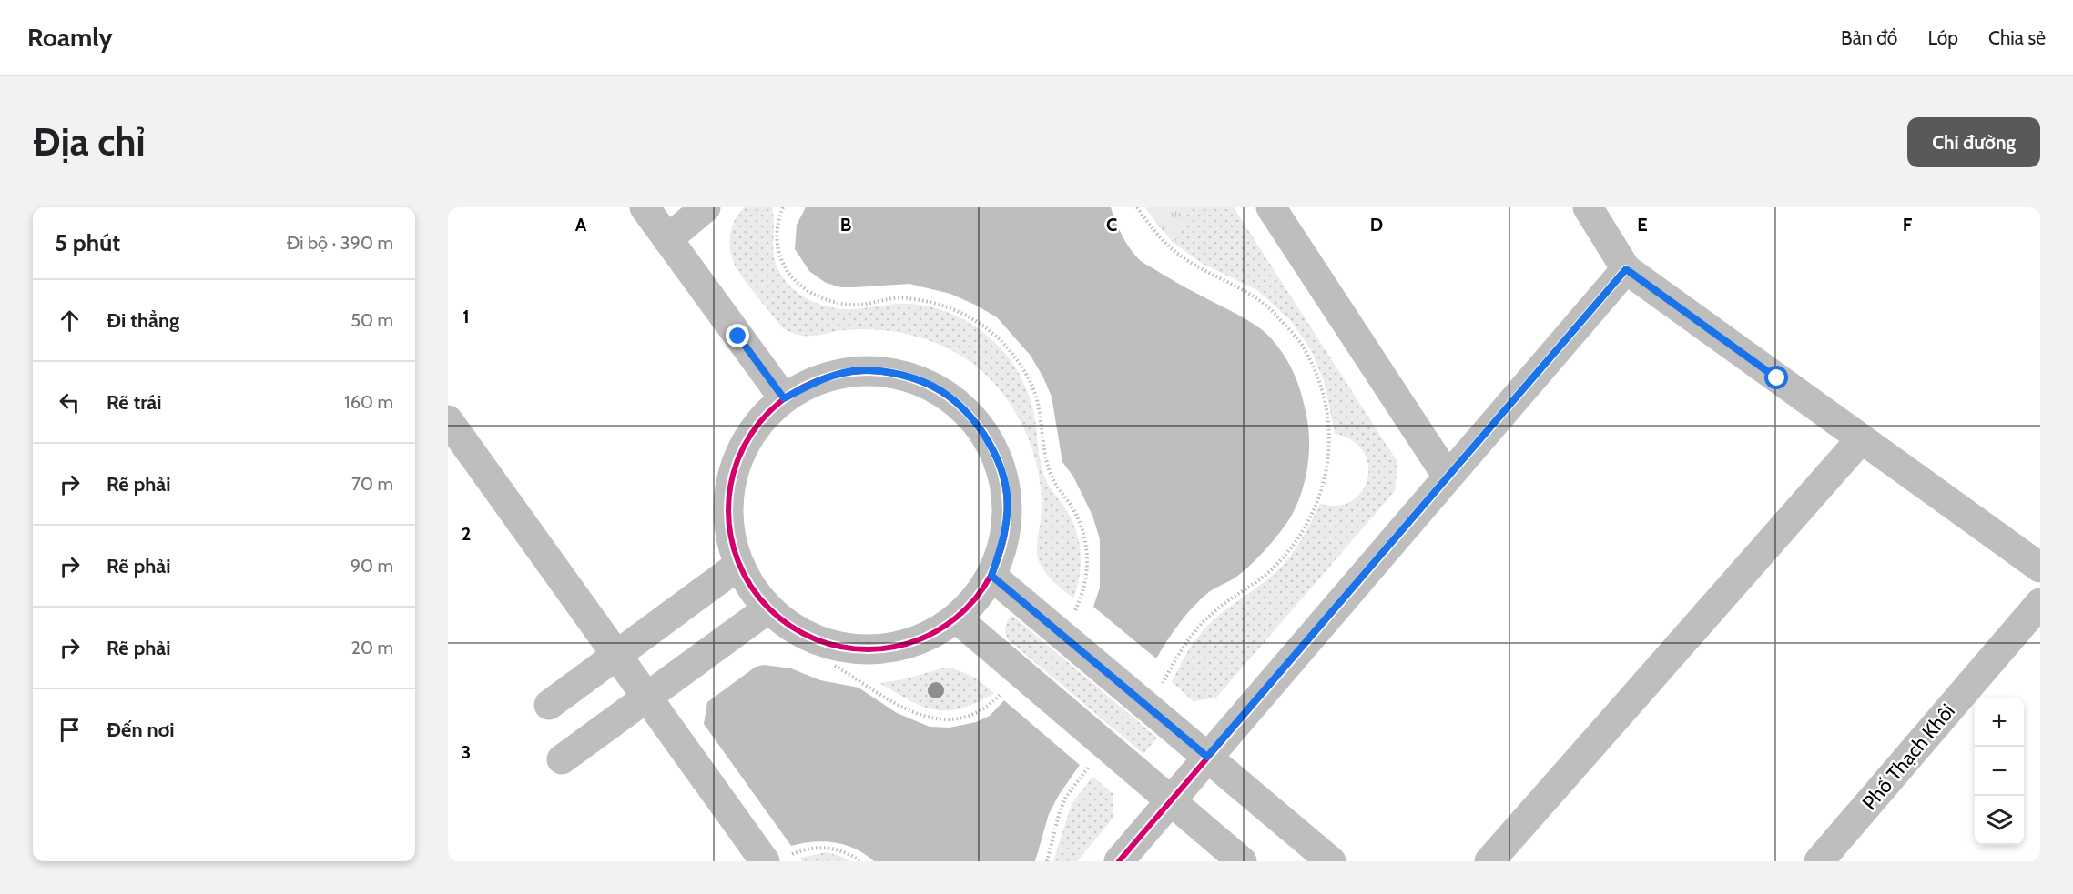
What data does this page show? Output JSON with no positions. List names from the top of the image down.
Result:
{
  "streets": {
    "street": ["Phố Thạch Khôi"]
  },
  "page": {
    "header": "Roamly",
    "nav": ["Bản đồ", "Lớp", "Chia sẻ"],
    "buttons": "Chỉ đường",
    "title": "Địa chỉ",
    "heading": ["5 phút", "Đi bộ · 390 m"],
    "list": [
      ["Đi thẳng", "50 m"],
      ["Rẽ trái", "160 m"],
      ["Rẽ phải", "70 m"],
      ["Rẽ phải", "90 m"],
      ["Rẽ phải", "20 m"],
      "Đến nơi"
    ],
    "map_buttons": ["+", "−"]
  },
  "grid": {
    "columns": [
      "A",
      "B",
      "C",
      "D",
      "E",
      "F"
    ],
    "rows": ["1", "2", "3"]
  }
}
